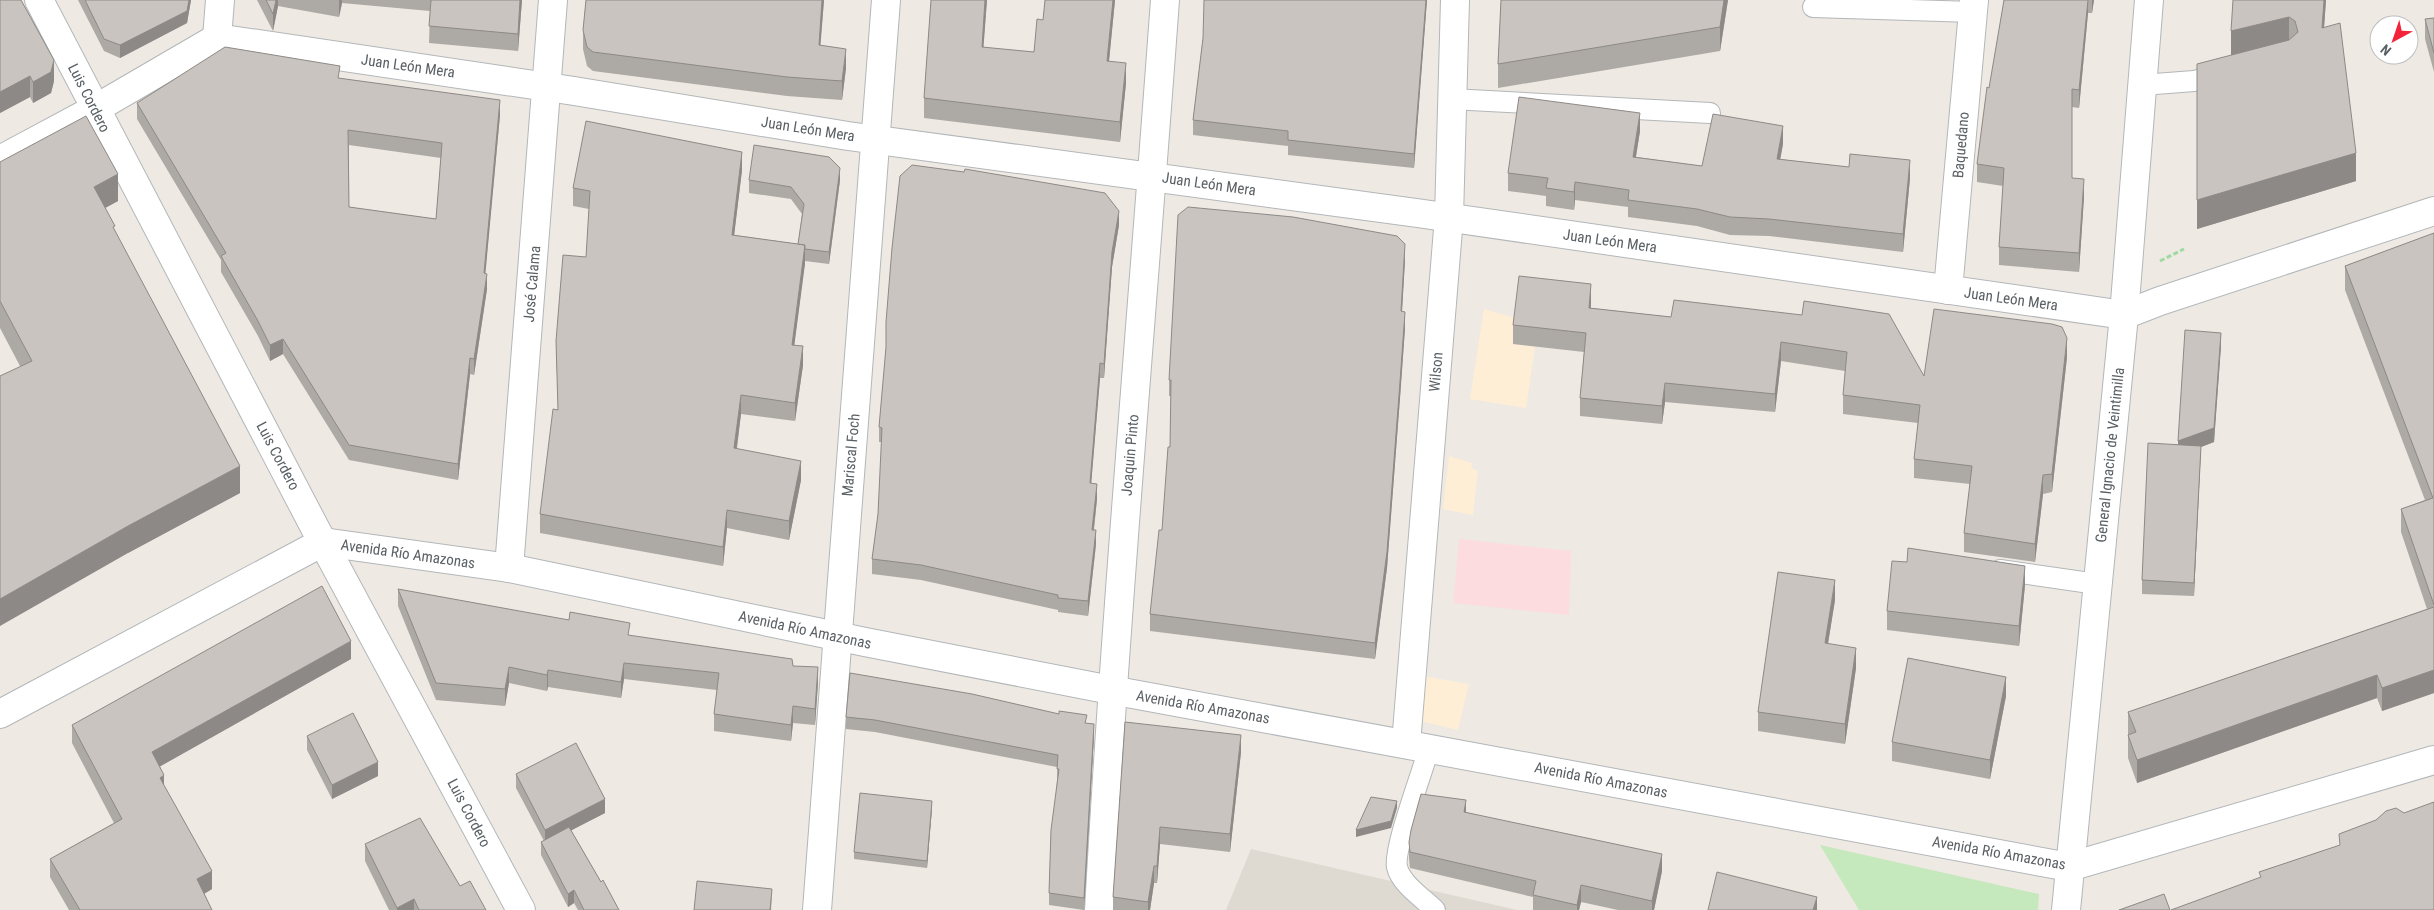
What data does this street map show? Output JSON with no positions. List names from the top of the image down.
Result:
{
  "streets": {
    "street": [
      "Juan León Mera",
      "Luis Cordero",
      "Baquedano",
      "José Calama",
      "Wilson",
      "Mariscal Foch",
      "Joaquin Pinto",
      "General Ignacio de Veintimilla",
      "Avenida Río Amazonas"
    ]
  },
  "crossings": [
    ["Juan León Mera", "Baquedano"],
    ["Juan León Mera", "José Calama"],
    ["Juan León Mera", "Wilson"],
    ["Juan León Mera", "Mariscal Foch"],
    ["Juan León Mera", "Joaquin Pinto"],
    ["Juan León Mera", "General Ignacio de Veintimilla"],
    ["Luis Cordero", "Avenida Río Amazonas"],
    ["José Calama", "Avenida Río Amazonas"],
    ["Wilson", "Avenida Río Amazonas"],
    ["Mariscal Foch", "Avenida Río Amazonas"],
    ["Joaquin Pinto", "Avenida Río Amazonas"],
    ["General Ignacio de Veintimilla", "Avenida Río Amazonas"]
  ],
  "north": "bottom left"
}
